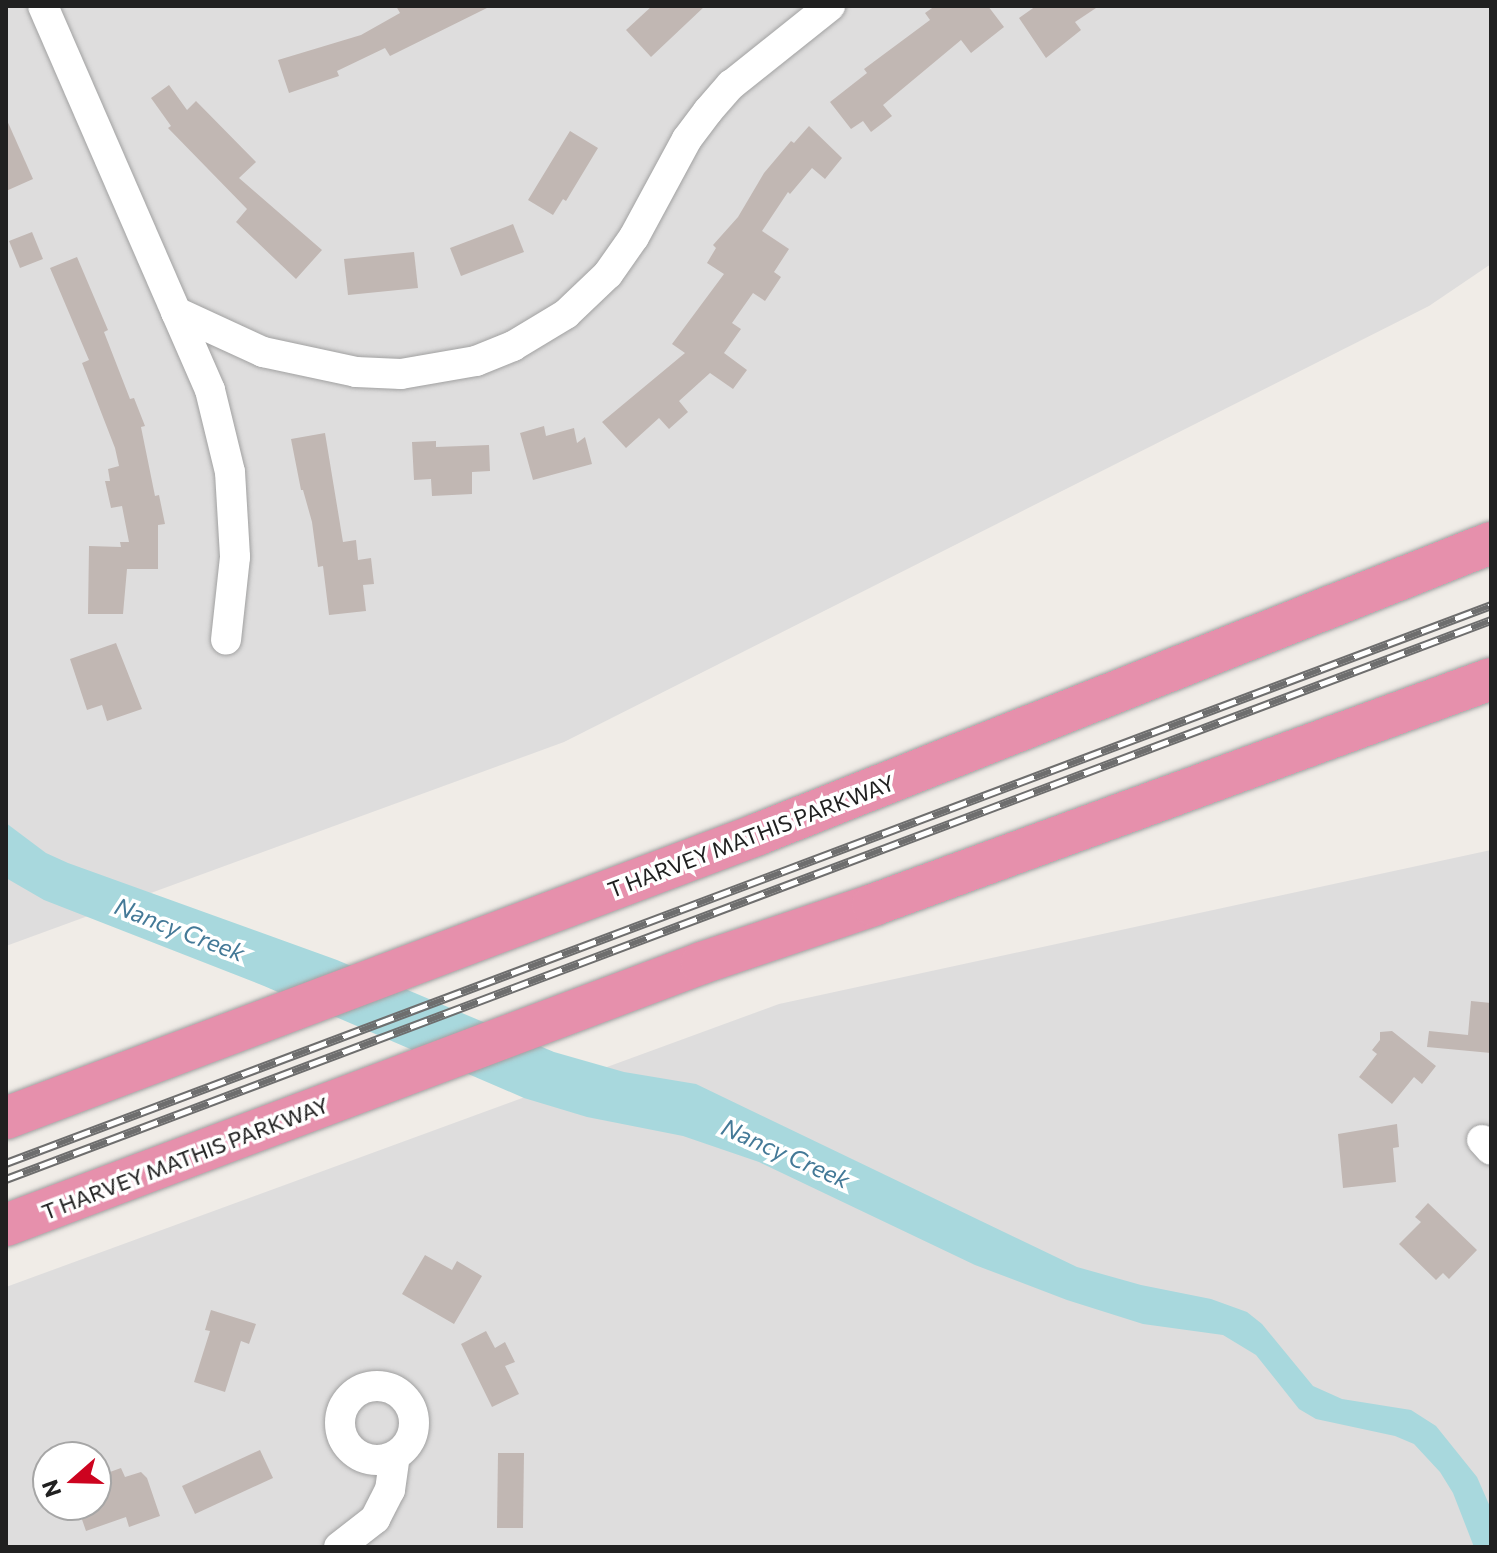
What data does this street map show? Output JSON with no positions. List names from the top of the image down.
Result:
{
  "streets": {
    "highway": ["T HARVEY MATHIS PARKWAY"]
  },
  "water": ["Nancy Creek"],
  "north": "left"
}
